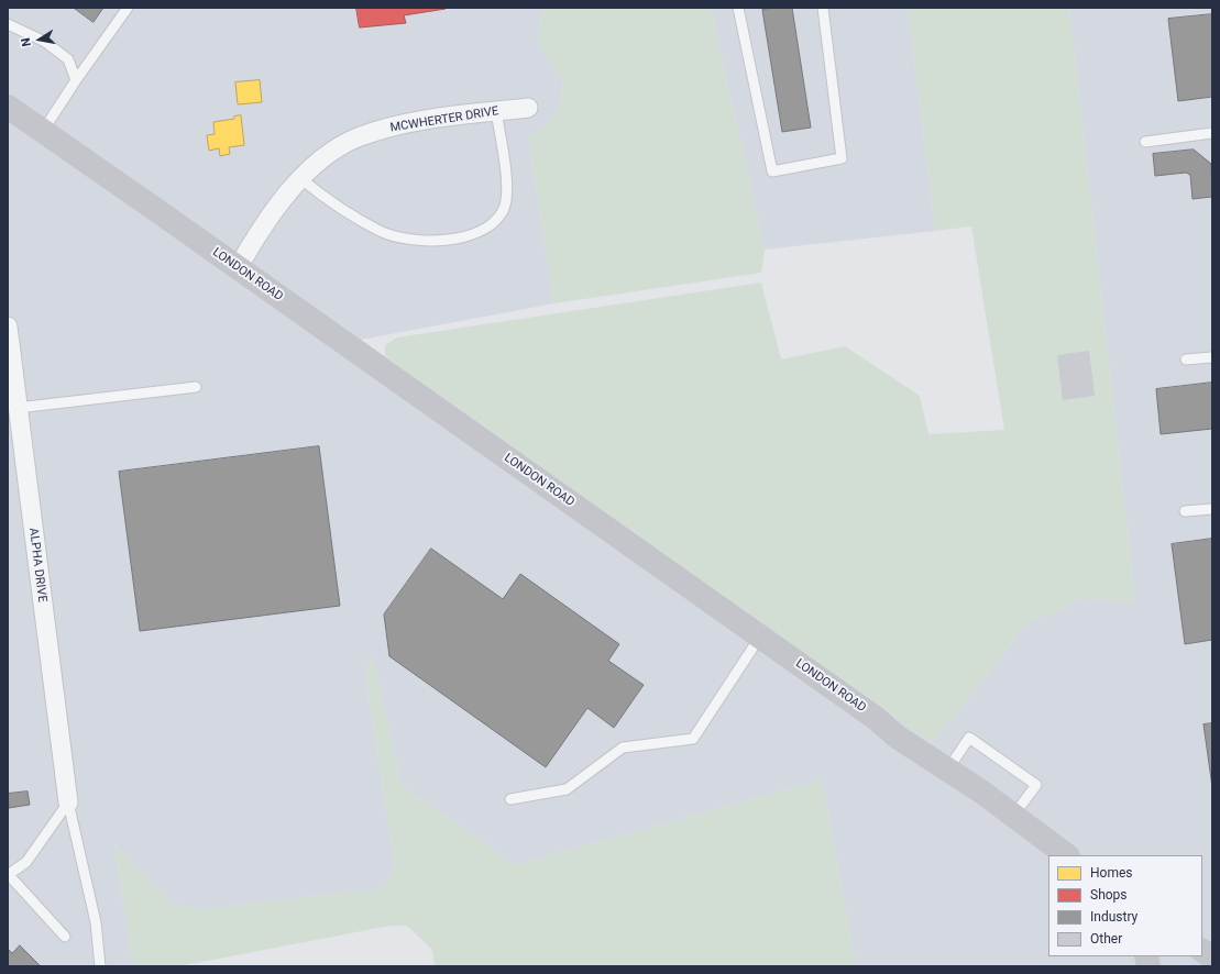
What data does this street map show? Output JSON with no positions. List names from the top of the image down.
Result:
{
  "streets": {
    "street": ["MCWHERTER DRIVE", "LONDON ROAD", "ALPHA DRIVE"]
  },
  "crossings": [
    ["MCWHERTER DRIVE", "LONDON ROAD"]
  ],
  "legend": [
    "Homes",
    "Shops",
    "Industry",
    "Other"
  ],
  "north": "left"
}
